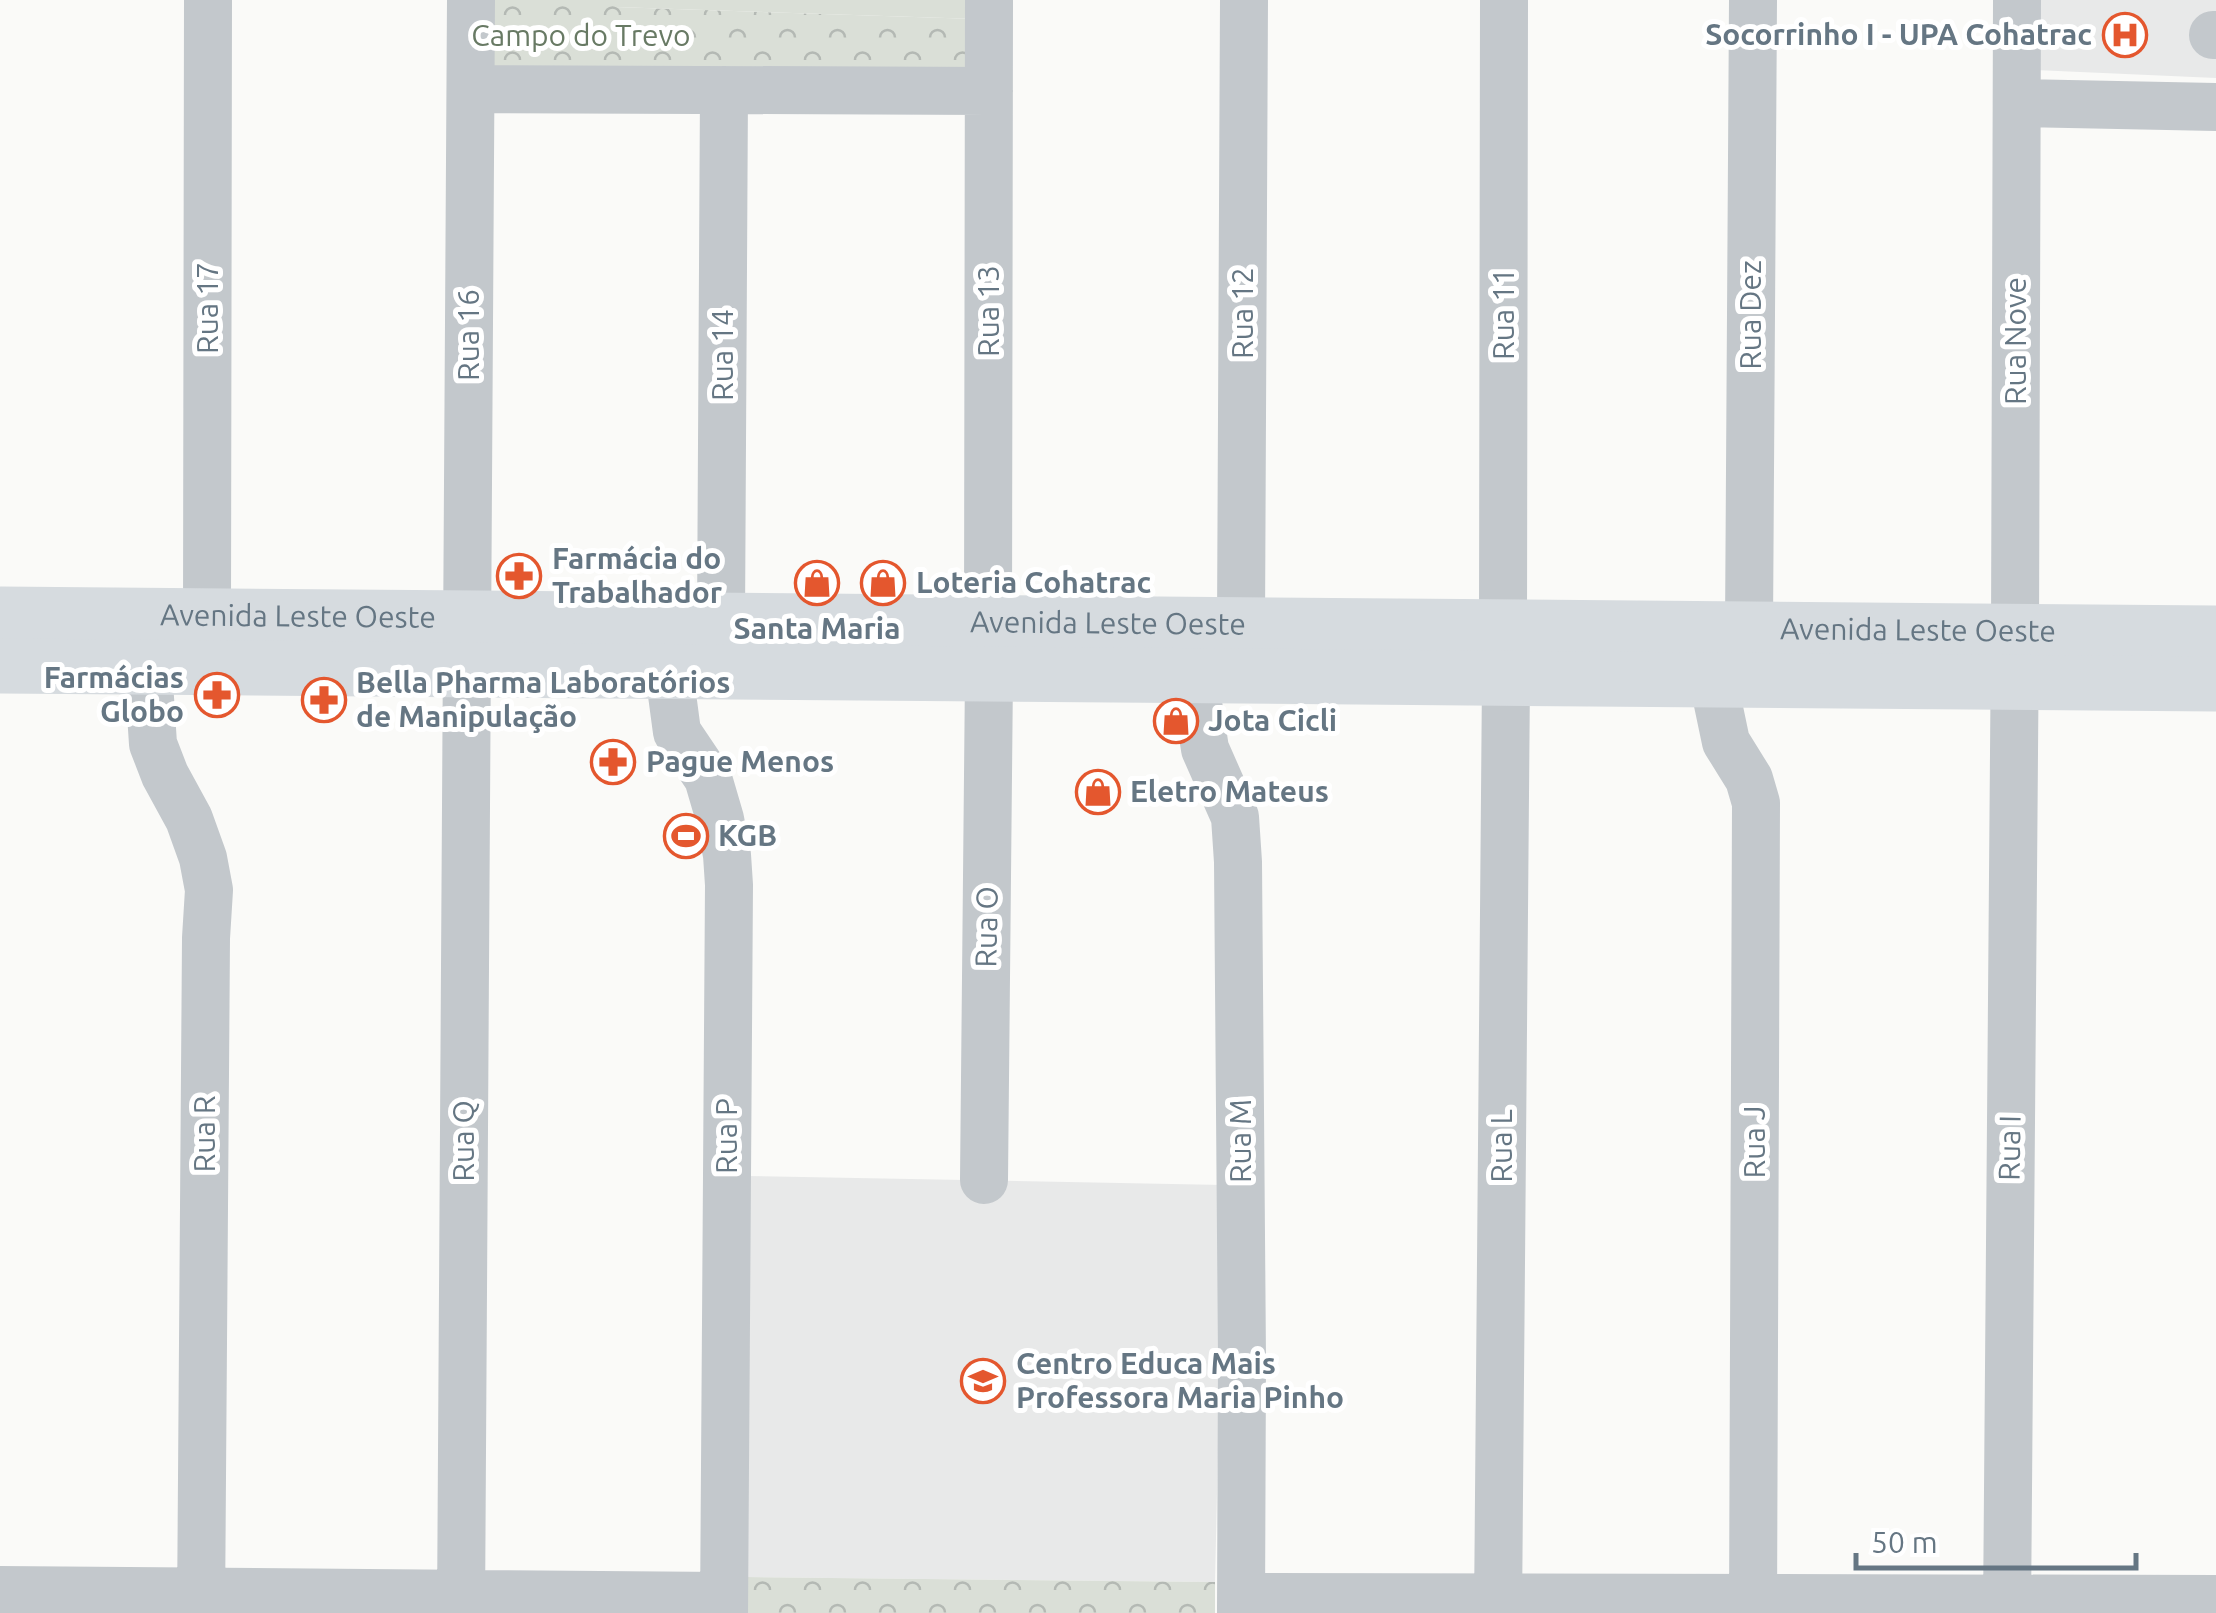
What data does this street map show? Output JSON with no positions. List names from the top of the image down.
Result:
{
  "streets": {
    "main road": ["Avenida Leste Oeste"],
    "street": [
      "Rua 17",
      "Rua 13",
      "Rua 12",
      "Rua 11",
      "Rua Dez",
      "Rua 16",
      "Rua Nove",
      "Rua 14",
      "Rua O",
      "Rua R",
      "Rua P",
      "Rua Q",
      "Rua M",
      "Rua J",
      "Rua L",
      "Rua I"
    ]
  },
  "crossings": [
    ["Rua 17", "Avenida Leste Oeste"],
    ["Rua 13", "Avenida Leste Oeste"],
    ["Rua 13", "Rua O"],
    ["Rua 12", "Avenida Leste Oeste"],
    ["Rua 11", "Avenida Leste Oeste"],
    ["Rua 11", "Rua L"],
    ["Rua Dez", "Avenida Leste Oeste"],
    ["Rua 16", "Avenida Leste Oeste"],
    ["Rua 16", "Rua Q"],
    ["Rua Nove", "Avenida Leste Oeste"],
    ["Rua Nove", "Rua I"],
    ["Rua 14", "Avenida Leste Oeste"],
    ["Avenida Leste Oeste", "Rua O"],
    ["Avenida Leste Oeste", "Rua R"],
    ["Avenida Leste Oeste", "Rua P"],
    ["Avenida Leste Oeste", "Rua Q"],
    ["Avenida Leste Oeste", "Rua M"],
    ["Avenida Leste Oeste", "Rua J"],
    ["Avenida Leste Oeste", "Rua L"],
    ["Avenida Leste Oeste", "Rua I"]
  ],
  "parks": ["Campo do Trevo"],
  "places": {
    "hospital": ["Socorrinho I - UPA Cohatrac"],
    "pharmacy": [
      "Farmácia do Trabalhador",
      "Farmácias Globo",
      "Bella Pharma Laboratórios de Manipulação",
      "Pague Menos"
    ],
    "shop": [
      "Santa Maria",
      "Loteria Cohatrac",
      "Jota Cicli",
      "Eletro Mateus"
    ],
    "sports": ["KGB"],
    "school or university": ["Centro Educa Mais Professora Maria Pinho"]
  },
  "scale_bar": "50 m"
}
